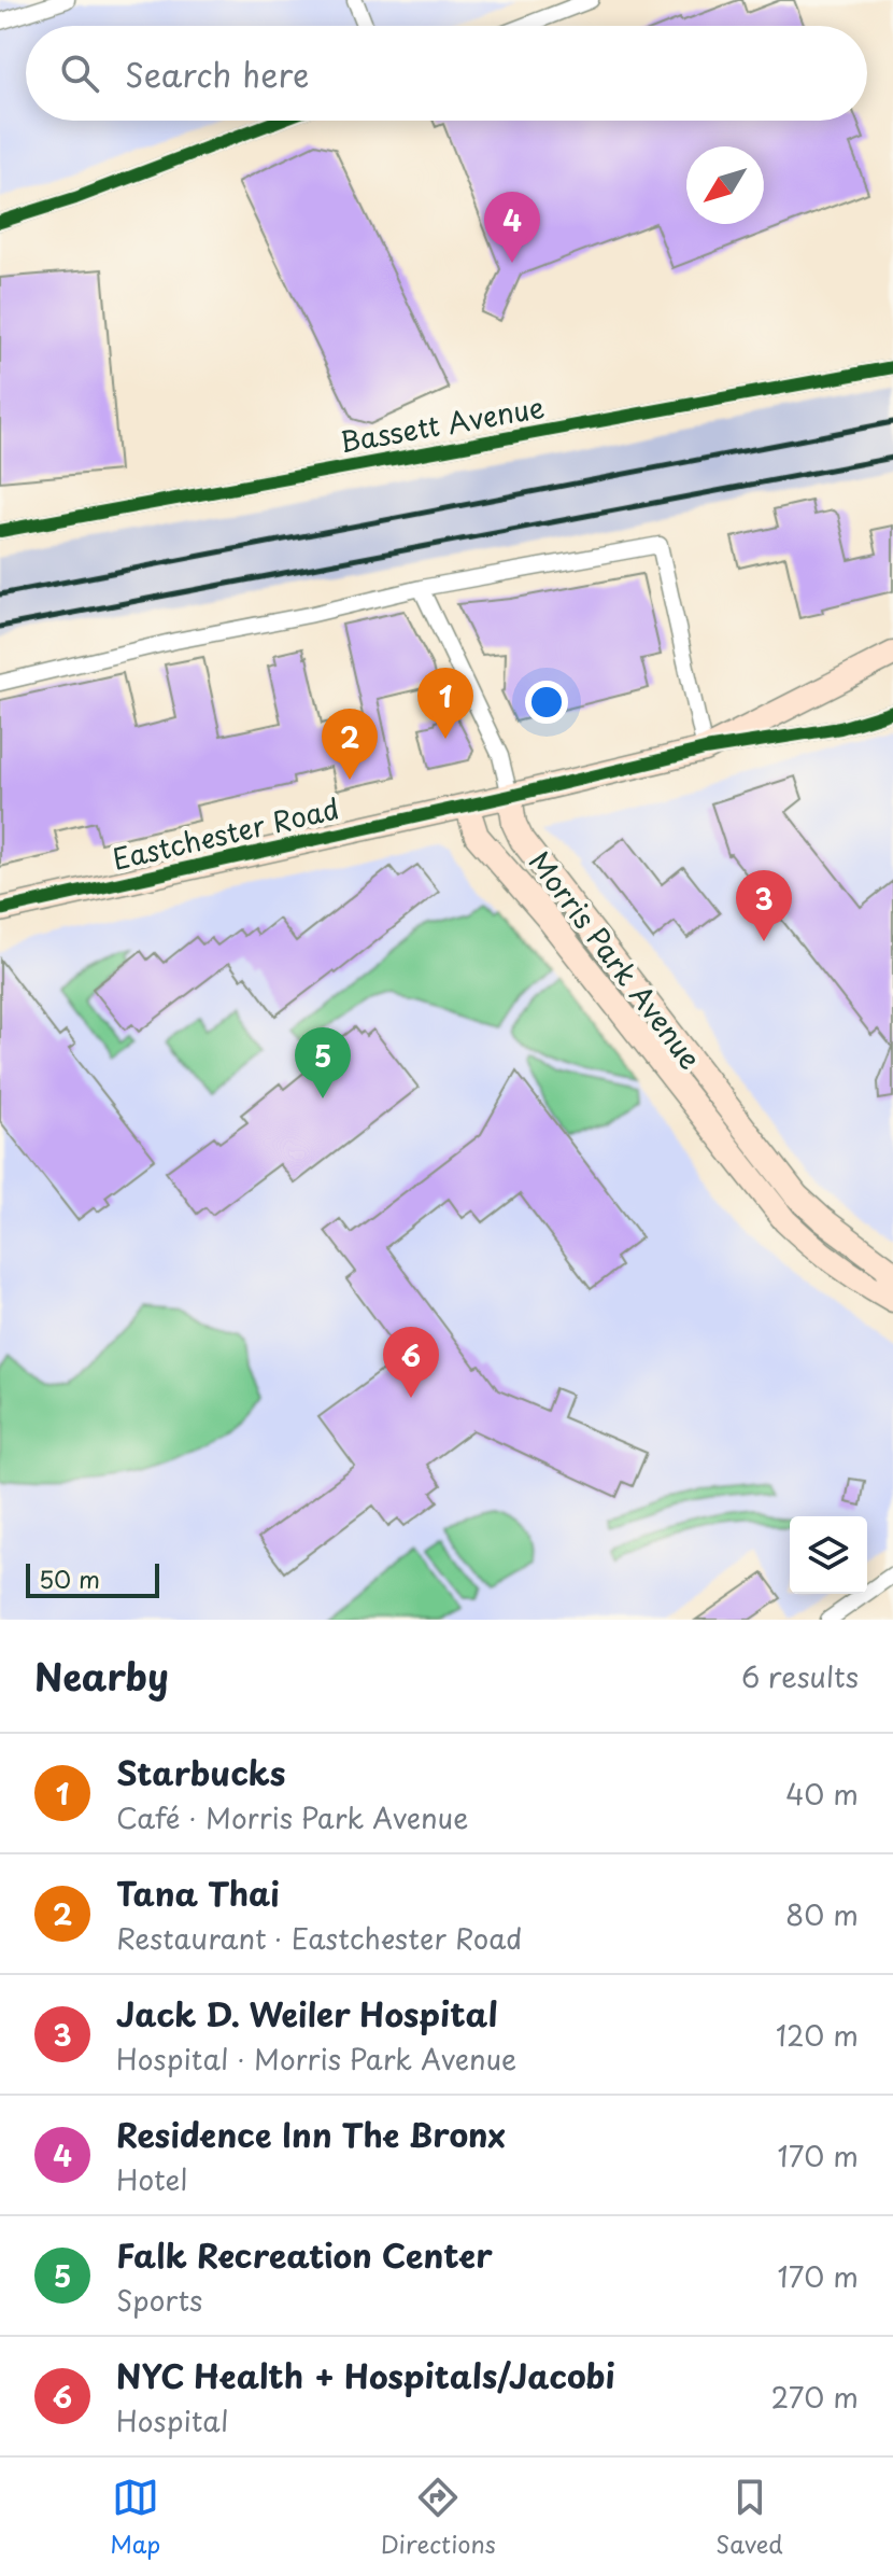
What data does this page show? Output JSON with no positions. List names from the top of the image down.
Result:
{
  "streets": {
    "main road": ["Eastchester Road", "Morris Park Avenue"],
    "street": ["Bassett Avenue"]
  },
  "crossings": [
    ["Eastchester Road", "Morris Park Avenue"]
  ],
  "scale_bar": "50 m",
  "north": "bottom left",
  "page": {
    "search": "Search here",
    "pins": [
      "4",
      "1",
      "2",
      "3",
      "5",
      "6"
    ],
    "scale": "50 m",
    "heading": ["Nearby", "6 results"],
    "list": [
      {
        "mark": "1",
        "name": "Starbucks",
        "note": "Café · Morris Park Avenue",
        "value": "40 m"
      },
      {
        "mark": "2",
        "name": "Tana Thai",
        "note": "Restaurant · Eastchester Road",
        "value": "80 m"
      },
      {
        "mark": "3",
        "name": "Jack D. Weiler Hospital",
        "note": "Hospital · Morris Park Avenue",
        "value": "120 m"
      },
      {
        "mark": "4",
        "name": "Residence Inn The Bronx",
        "note": "Hotel",
        "value": "170 m"
      },
      {
        "mark": "5",
        "name": "Falk Recreation Center",
        "note": "Sports",
        "value": "170 m"
      },
      {
        "mark": "6",
        "name": "NYC Health + Hospitals/Jacobi",
        "note": "Hospital",
        "value": "270 m"
      }
    ],
    "nav": ["Map", "Directions", "Saved"]
  }
}
